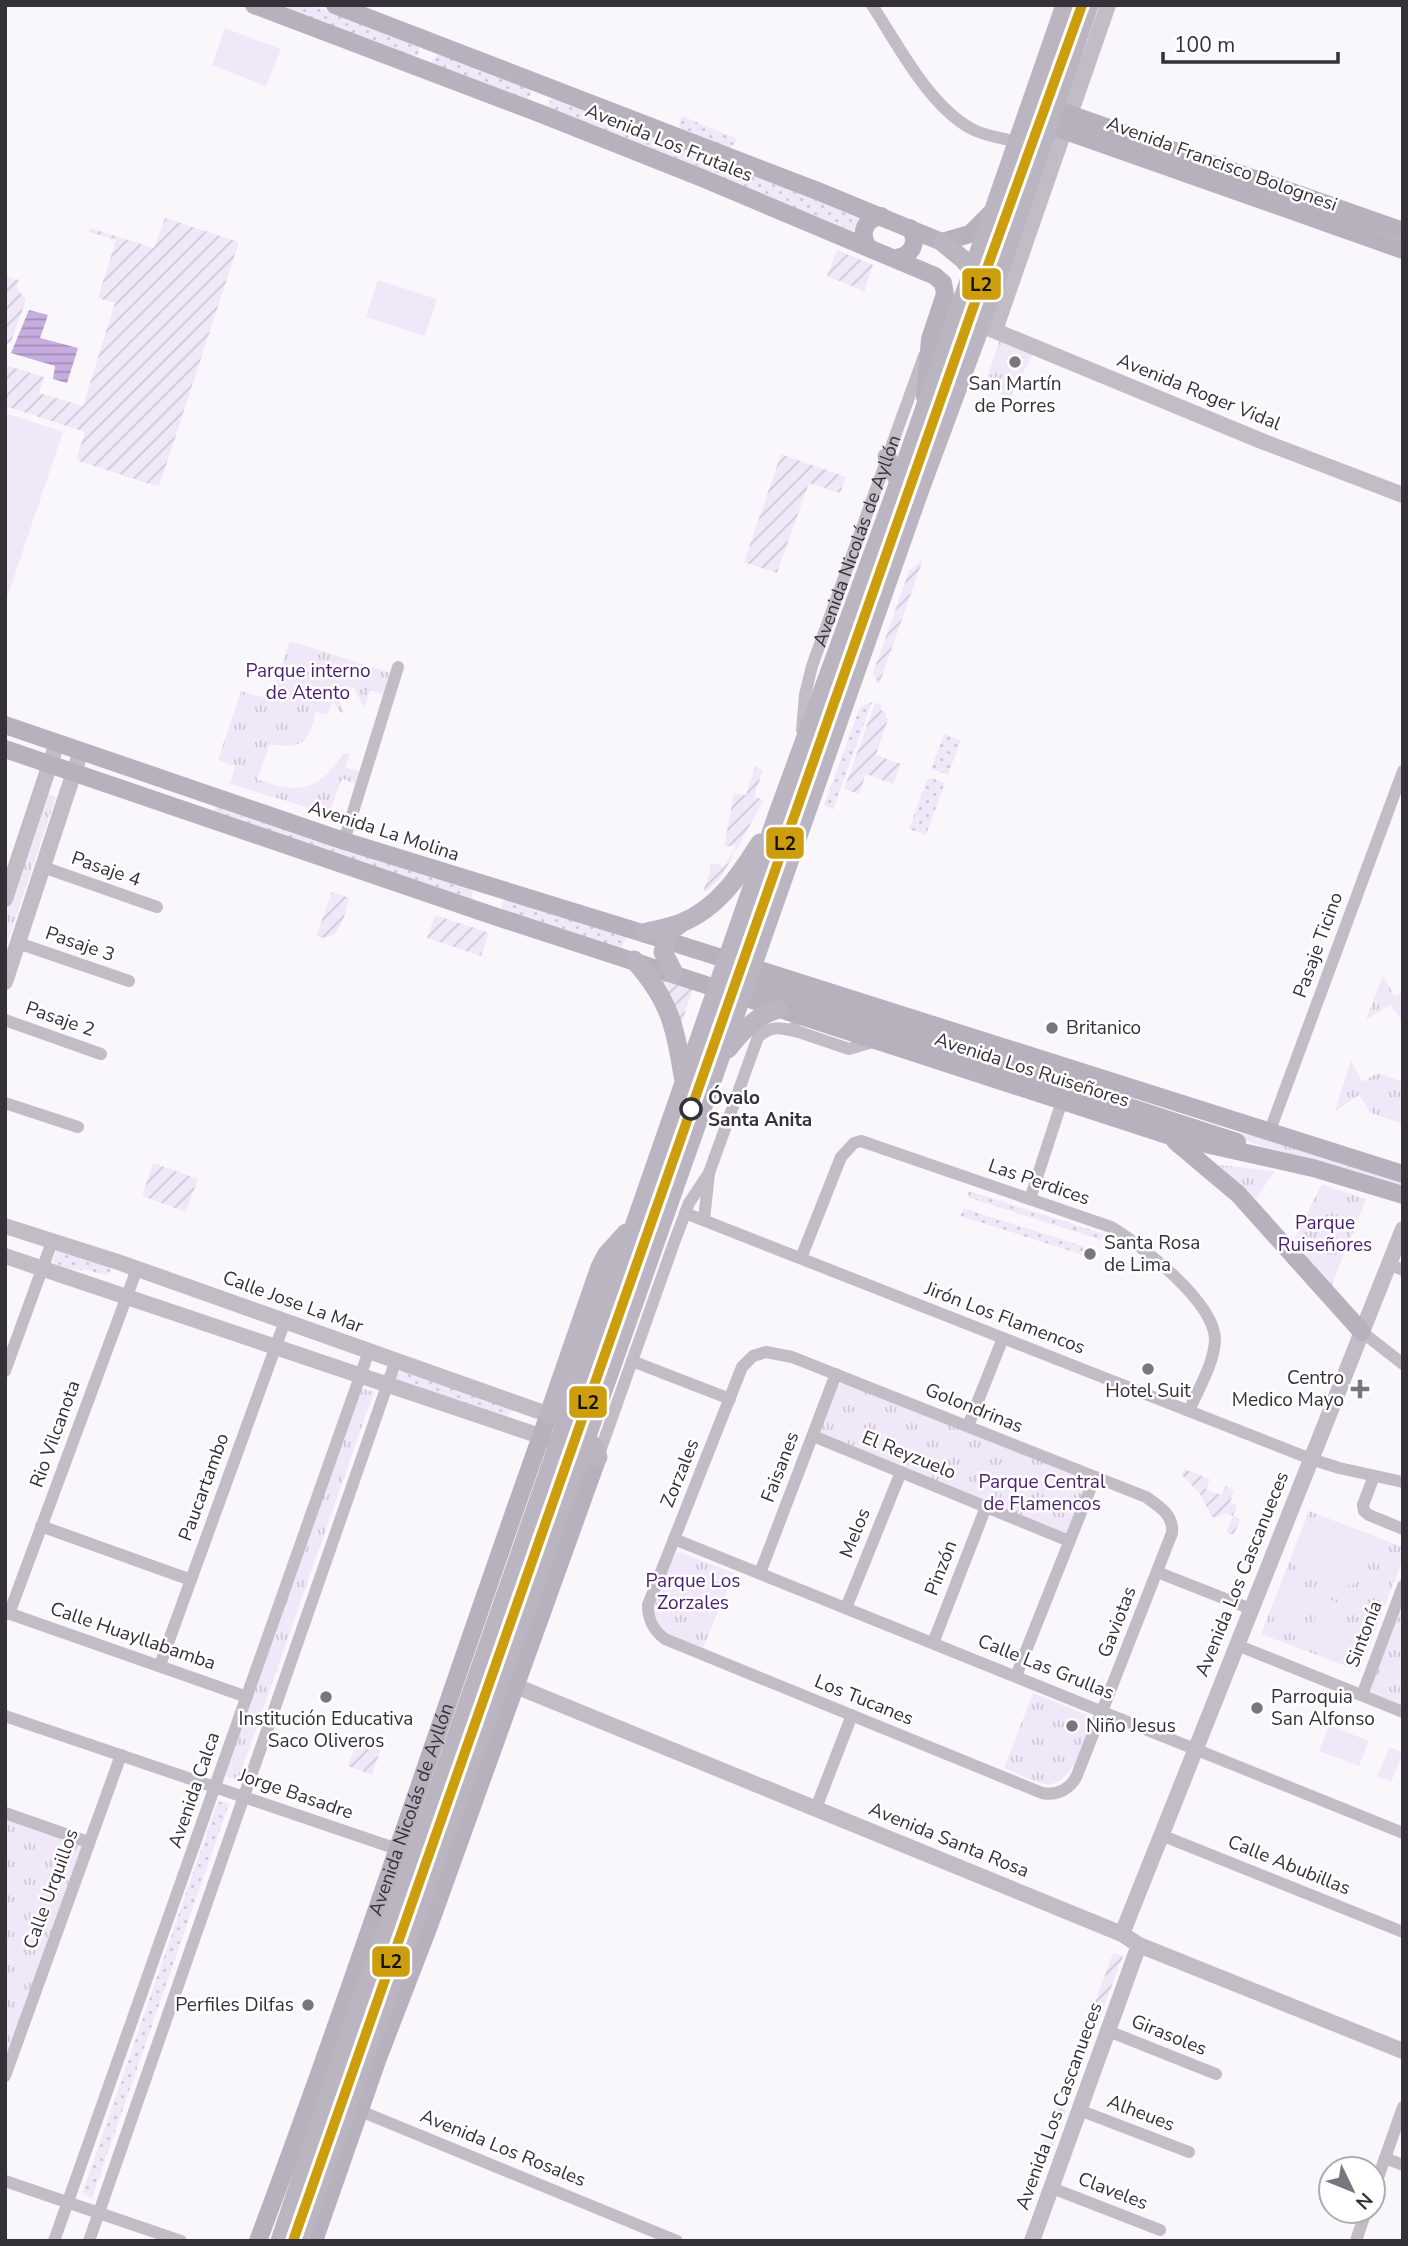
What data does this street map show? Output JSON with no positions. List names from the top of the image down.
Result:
{
  "streets": {
    "main road": [
      "Avenida Los Frutales",
      "Avenida Francisco Bolognesi",
      "Avenida Nicolás de Ayllón",
      "Avenida La Molina",
      "Avenida Los Ruiseñores"
    ],
    "street": [
      "Avenida Roger Vidal",
      "Pasaje 4",
      "Pasaje 3",
      "Pasaje Ticino",
      "Pasaje 2",
      "Las Perdices",
      "Calle Jose La Mar",
      "Jirón Los Flamencos",
      "Golondrinas",
      "Rio Vilcanota",
      "El Reyzuelo",
      "Faisanes",
      "Zorzales",
      "Paucartambo",
      "Melos",
      "Pinzón",
      "Avenida Los Cascanueces",
      "Gaviotas",
      "Sintonía",
      "Calle Huayllabamba",
      "Calle Las Grullas",
      "Los Tucanes",
      "Avenida Calca",
      "Jorge Basadre",
      "Avenida Santa Rosa",
      "Calle Abubillas",
      "Calle Urquillos",
      "Girasoles",
      "Alheues",
      "Avenida Los Rosales",
      "Claveles"
    ]
  },
  "crossings": [
    ["Avenida Los Frutales", "Avenida Nicolás de Ayllón"],
    ["Avenida Francisco Bolognesi", "Avenida Nicolás de Ayllón"],
    ["Avenida Roger Vidal", "Avenida Nicolás de Ayllón"],
    ["Avenida Nicolás de Ayllón", "Avenida La Molina"],
    ["Avenida Nicolás de Ayllón", "Avenida Los Ruiseñores"],
    ["Avenida Nicolás de Ayllón", "Calle Jose La Mar"],
    ["Avenida Nicolás de Ayllón", "Jirón Los Flamencos"],
    ["Avenida Nicolás de Ayllón", "Jorge Basadre"],
    ["Avenida Nicolás de Ayllón", "Avenida Santa Rosa"],
    ["Avenida Nicolás de Ayllón", "Avenida Los Rosales"],
    ["Avenida La Molina", "Avenida Los Ruiseñores"],
    ["Pasaje Ticino", "Avenida Los Ruiseñores"],
    ["Las Perdices", "Jirón Los Flamencos"],
    ["Calle Jose La Mar", "Rio Vilcanota"],
    ["Calle Jose La Mar", "Paucartambo"],
    ["Calle Jose La Mar", "Avenida Calca"],
    ["Jirón Los Flamencos", "Avenida Los Cascanueces"],
    ["Golondrinas", "Faisanes"],
    ["Golondrinas", "Zorzales"],
    ["Golondrinas", "Gaviotas"],
    ["Rio Vilcanota", "Calle Huayllabamba"],
    ["El Reyzuelo", "Faisanes"],
    ["El Reyzuelo", "Melos"],
    ["El Reyzuelo", "Pinzón"],
    ["Faisanes", "Calle Las Grullas"],
    ["Zorzales", "Calle Las Grullas"],
    ["Zorzales", "Los Tucanes"],
    ["Paucartambo", "Calle Huayllabamba"],
    ["Melos", "Calle Las Grullas"],
    ["Pinzón", "Calle Las Grullas"],
    ["Avenida Los Cascanueces", "Calle Las Grullas"],
    ["Avenida Los Cascanueces", "Avenida Santa Rosa"],
    ["Avenida Los Cascanueces", "Calle Abubillas"],
    ["Avenida Los Cascanueces", "Girasoles"],
    ["Avenida Los Cascanueces", "Alheues"],
    ["Avenida Los Cascanueces", "Claveles"],
    ["Gaviotas", "Calle Las Grullas"],
    ["Gaviotas", "Los Tucanes"],
    ["Calle Huayllabamba", "Avenida Calca"],
    ["Avenida Calca", "Jorge Basadre"],
    ["Jorge Basadre", "Calle Urquillos"]
  ],
  "parks": [
    "Parque interno de Atento",
    "Parque Ruiseñores",
    "Parque Central de Flamencos",
    "Parque Los Zorzales"
  ],
  "places": {
    "other": [
      "San Martín de Porres",
      "Britanico",
      "Óvalo Santa Anita",
      "Santa Rosa de Lima",
      "Hotel Suit",
      "Institución Educativa Saco Oliveros",
      "Parroquia San Alfonso",
      "Niño Jesus",
      "Perfiles Dilfas"
    ],
    "health": ["Centro Medico Mayo"]
  },
  "lines": ["transit line L2"],
  "scale_bar": "100 m",
  "north": "bottom right"
}
